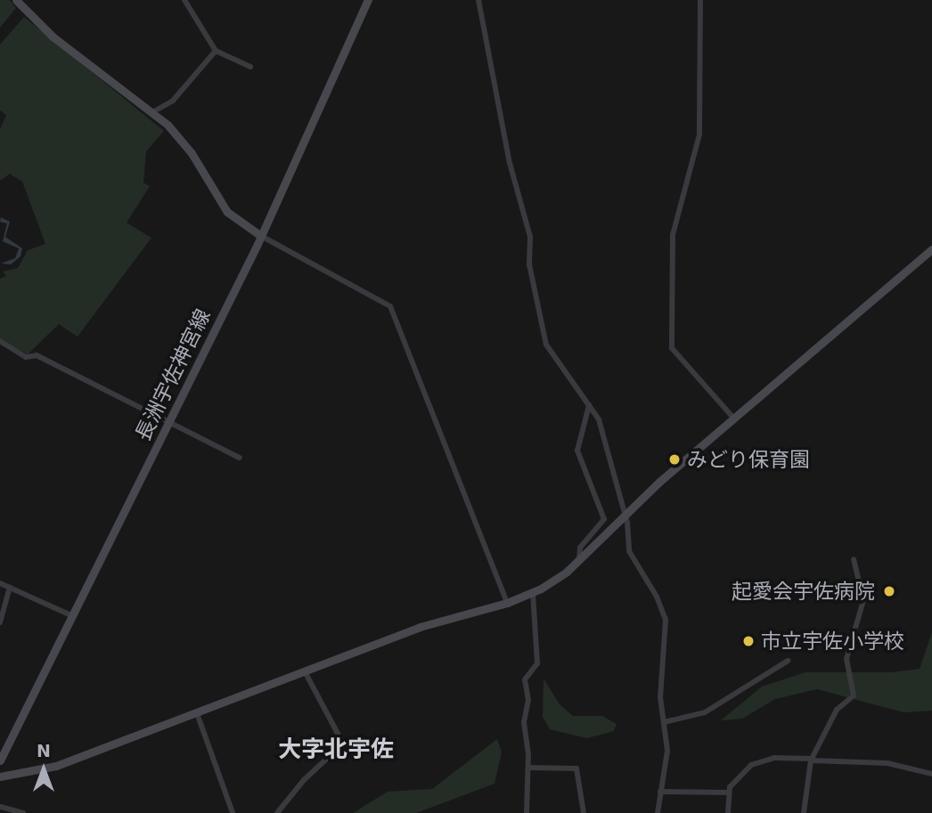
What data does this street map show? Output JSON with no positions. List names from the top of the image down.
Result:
{
  "streets": {
    "street": ["長洲宇佐神宮線"]
  },
  "districts": ["大字北宇佐"],
  "places": ["みどり保育園", "起愛会宇佐病院", "市立宇佐小学校"],
  "north": "top"
}
